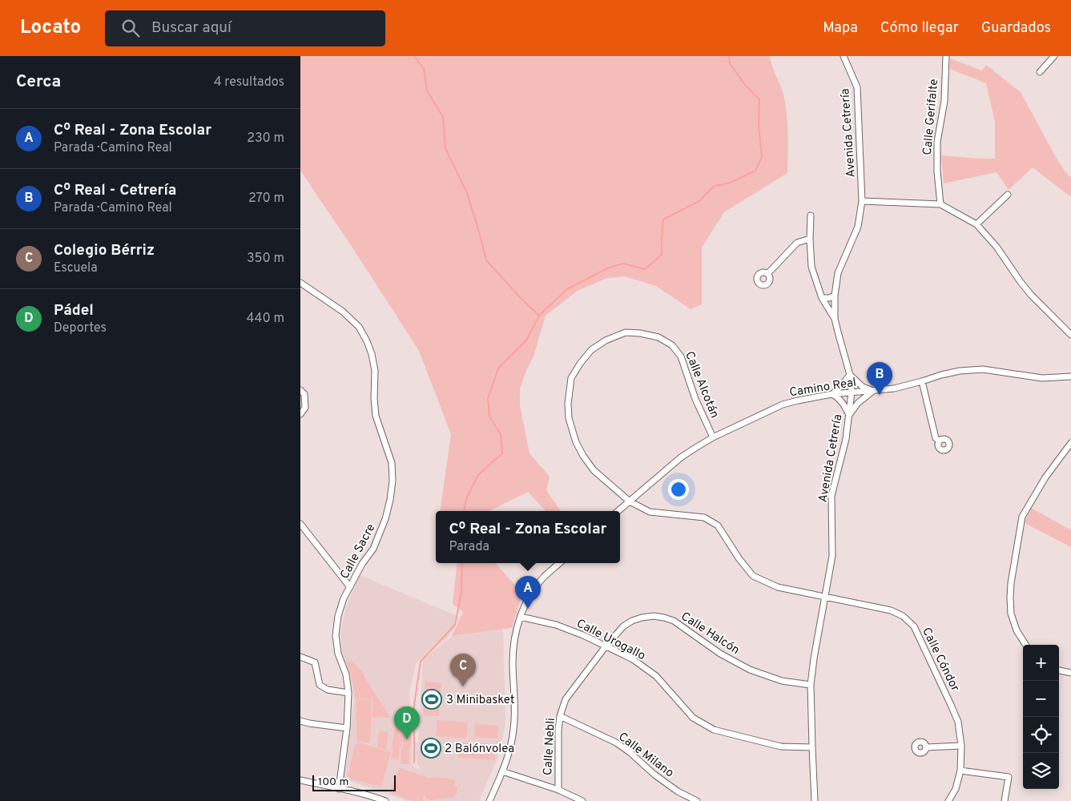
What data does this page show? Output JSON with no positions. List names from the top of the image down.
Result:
{
  "streets": {
    "street": [
      "Calle Gerifalte",
      "Avenida Cetrería",
      "Calle Alcotán",
      "Camino Real",
      "Calle Sacre",
      "Calle Halcón",
      "Calle Urogallo",
      "Calle Cóndor",
      "Calle Nebli",
      "Calle Milano"
    ]
  },
  "crossings": [
    ["Avenida Cetrería", "Calle Alcotán"],
    ["Avenida Cetrería", "Camino Real"],
    ["Avenida Cetrería", "Calle Halcón"],
    ["Avenida Cetrería", "Calle Urogallo"],
    ["Avenida Cetrería", "Calle Cóndor"],
    ["Calle Alcotán", "Camino Real"],
    ["Calle Alcotán", "Calle Cóndor"],
    ["Calle Halcón", "Calle Urogallo"],
    ["Calle Halcón", "Calle Nebli"],
    ["Calle Urogallo", "Calle Nebli"],
    ["Calle Nebli", "Calle Milano"]
  ],
  "places": {
    "sports": ["3 Minibasket", "2 Balónvolea"]
  },
  "scale_bar": "100 m",
  "page": {
    "header": "Locato",
    "search": "Buscar aquí",
    "nav": ["Mapa", "Cómo llegar", "Guardados"],
    "heading": ["Cerca", "4 resultados"],
    "list": [
      {
        "mark": "A",
        "name": "Cº Real - Zona Escolar",
        "note": "Parada · Camino Real",
        "value": "230 m"
      },
      {
        "mark": "B",
        "name": "Cº Real - Cetrería",
        "note": "Parada · Camino Real",
        "value": "270 m"
      },
      {
        "mark": "C",
        "name": "Colegio Bérriz",
        "note": "Escuela",
        "value": "350 m"
      },
      {
        "mark": "D",
        "name": "Pádel",
        "note": "Deportes",
        "value": "440 m"
      }
    ],
    "pins": [
      "B",
      "A",
      "C",
      "D"
    ],
    "popup": ["Cº Real - Zona Escolar", "Parada"],
    "map_buttons": ["+", "−"],
    "scale": "100 m"
  }
}
